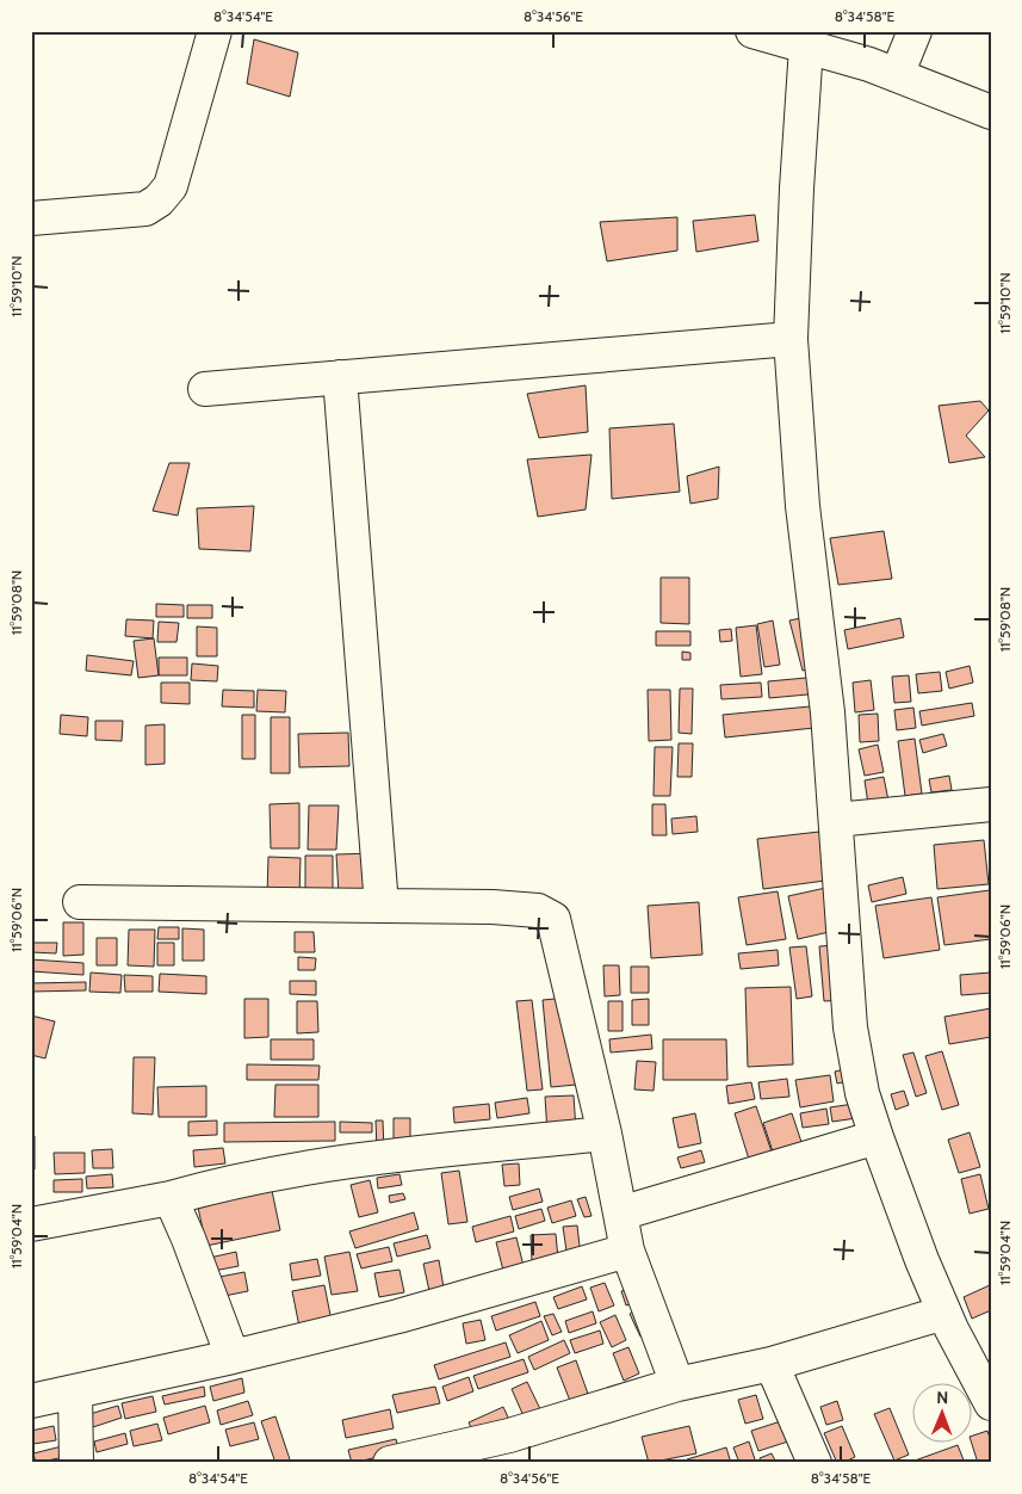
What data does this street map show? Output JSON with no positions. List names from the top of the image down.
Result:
{
  "north": "top",
  "coordinates": [
    "8°34'54\"E",
    "8°34'56\"E",
    "8°34'58\"E",
    "11°59'10\"N",
    "11°59'08\"N",
    "11°59'06\"N",
    "11°59'04\"N"
  ]
}
